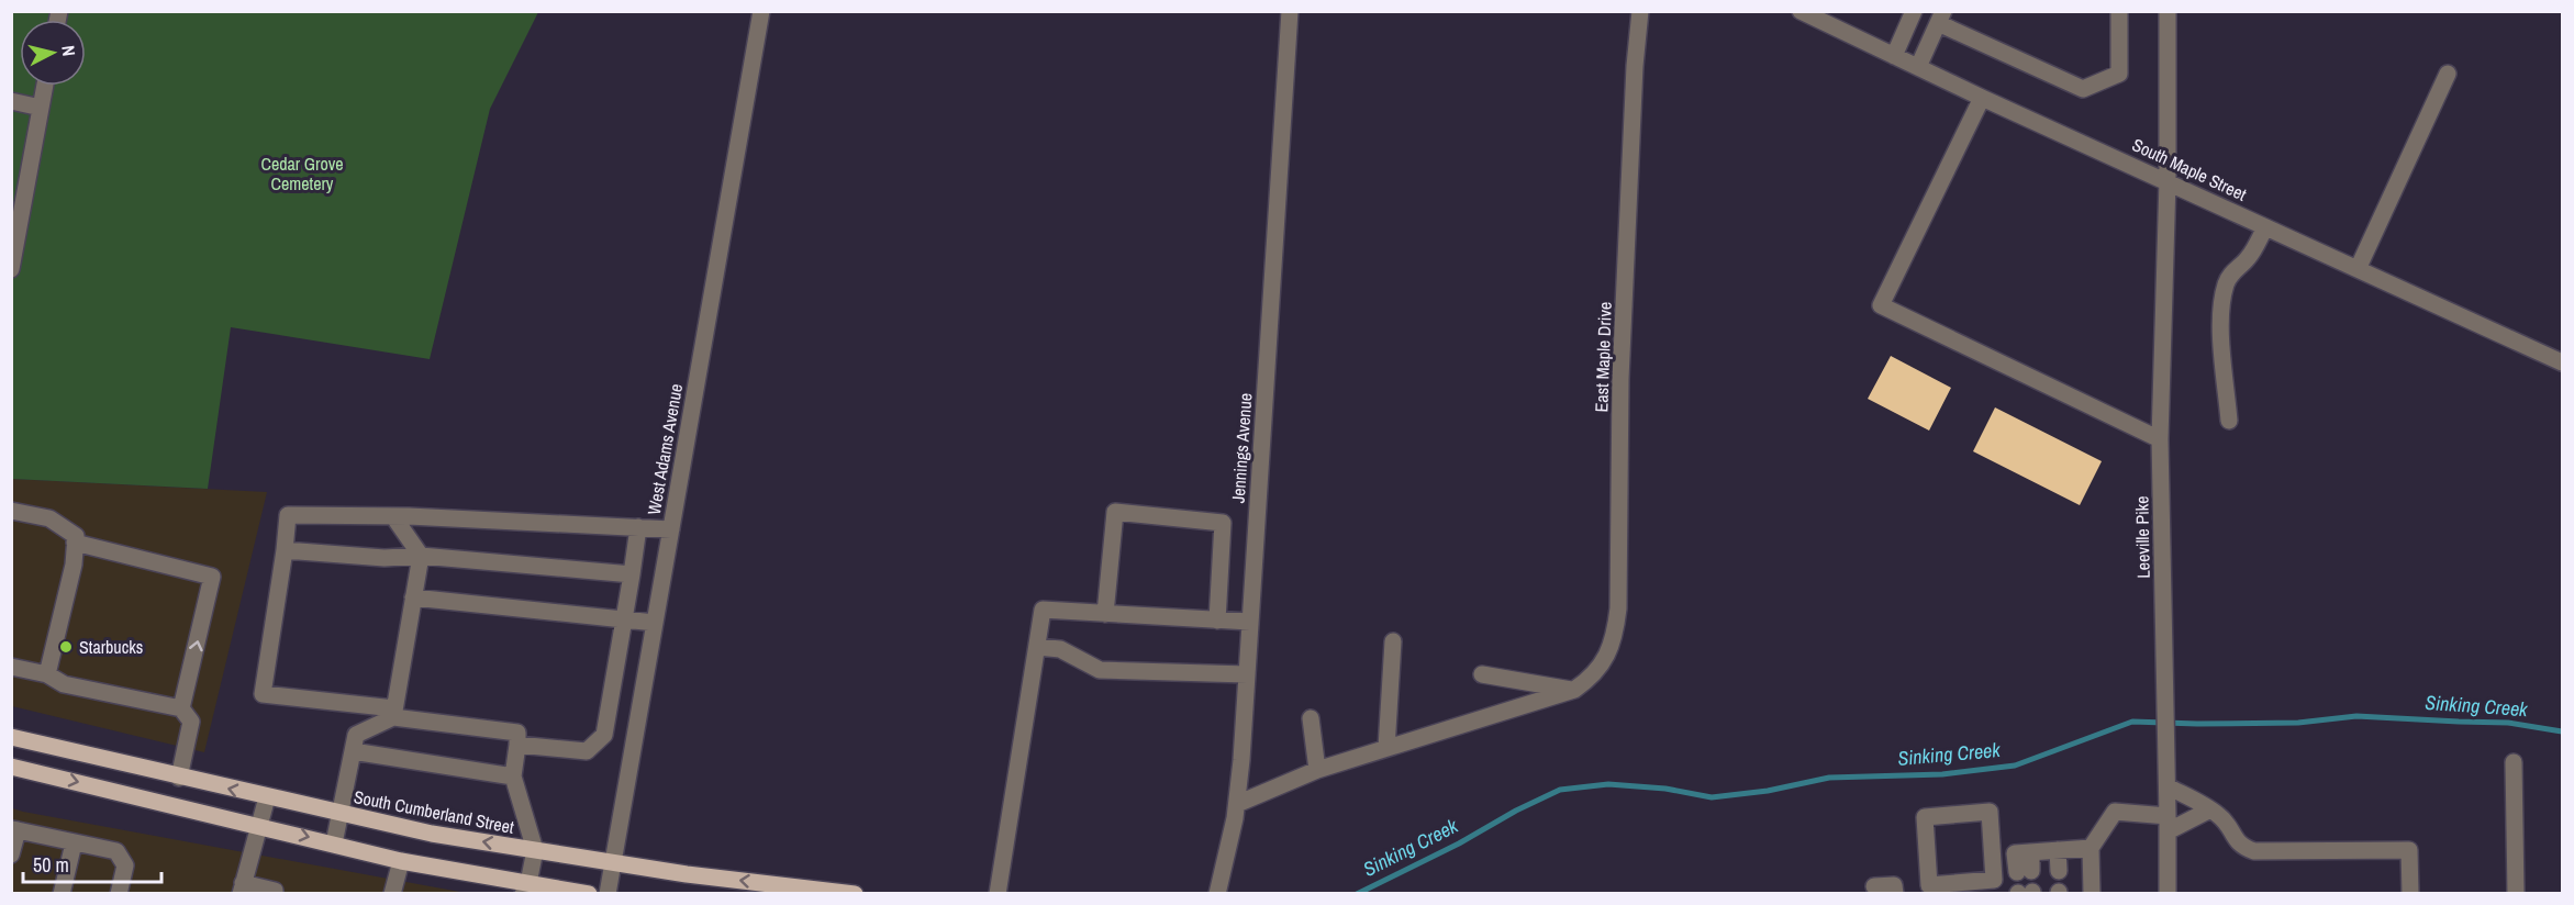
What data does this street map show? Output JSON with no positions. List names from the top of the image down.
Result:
{
  "streets": {
    "main road": ["South Cumberland Street"],
    "street": [
      "South Maple Street",
      "East Maple Drive",
      "Jennings Avenue",
      "West Adams Avenue",
      "Leeville Pike"
    ]
  },
  "crossings": [
    ["South Maple Street", "Leeville Pike"],
    ["West Adams Avenue", "South Cumberland Street"]
  ],
  "water": ["Sinking Creek"],
  "parks": ["Cedar Grove Cemetery"],
  "places": ["Starbucks"],
  "scale_bar": "50 m",
  "north": "right"
}
